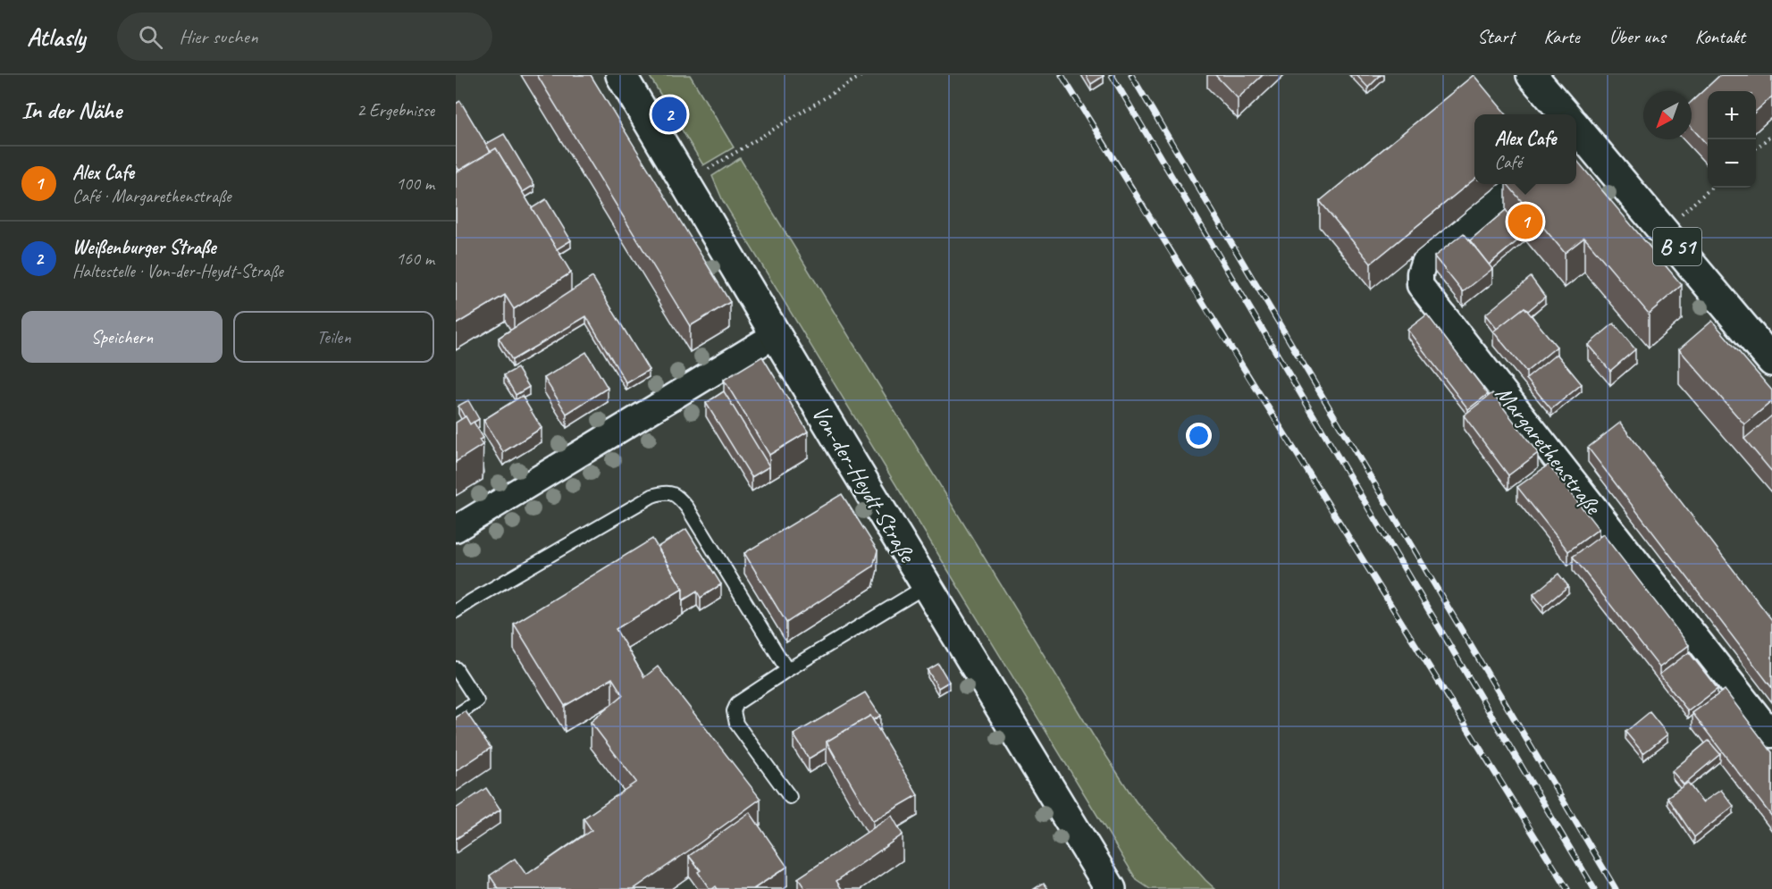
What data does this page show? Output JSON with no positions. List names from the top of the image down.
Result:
{
  "streets": {
    "main road": ["B 51", "Von-der-Heydt-Straße"],
    "street": ["Margarethenstraße"]
  },
  "north": "bottom left",
  "page": {
    "header": "Atlasly",
    "search": "Hier suchen",
    "nav": [
      "Start",
      "Karte",
      "Über uns",
      "Kontakt"
    ],
    "heading": ["In der Nähe", "2 Ergebnisse"],
    "map_buttons": ["+", "−"],
    "pins": ["2", "1"],
    "popup": ["Alex Cafe", "Café"],
    "list": [
      {
        "mark": "1",
        "name": "Alex Cafe",
        "note": "Café · Margarethenstraße",
        "value": "100 m"
      },
      {
        "mark": "2",
        "name": "Weißenburger Straße",
        "note": "Haltestelle · Von-der-Heydt-Straße",
        "value": "160 m"
      }
    ],
    "buttons": ["Speichern", "Teilen"]
  }
}
